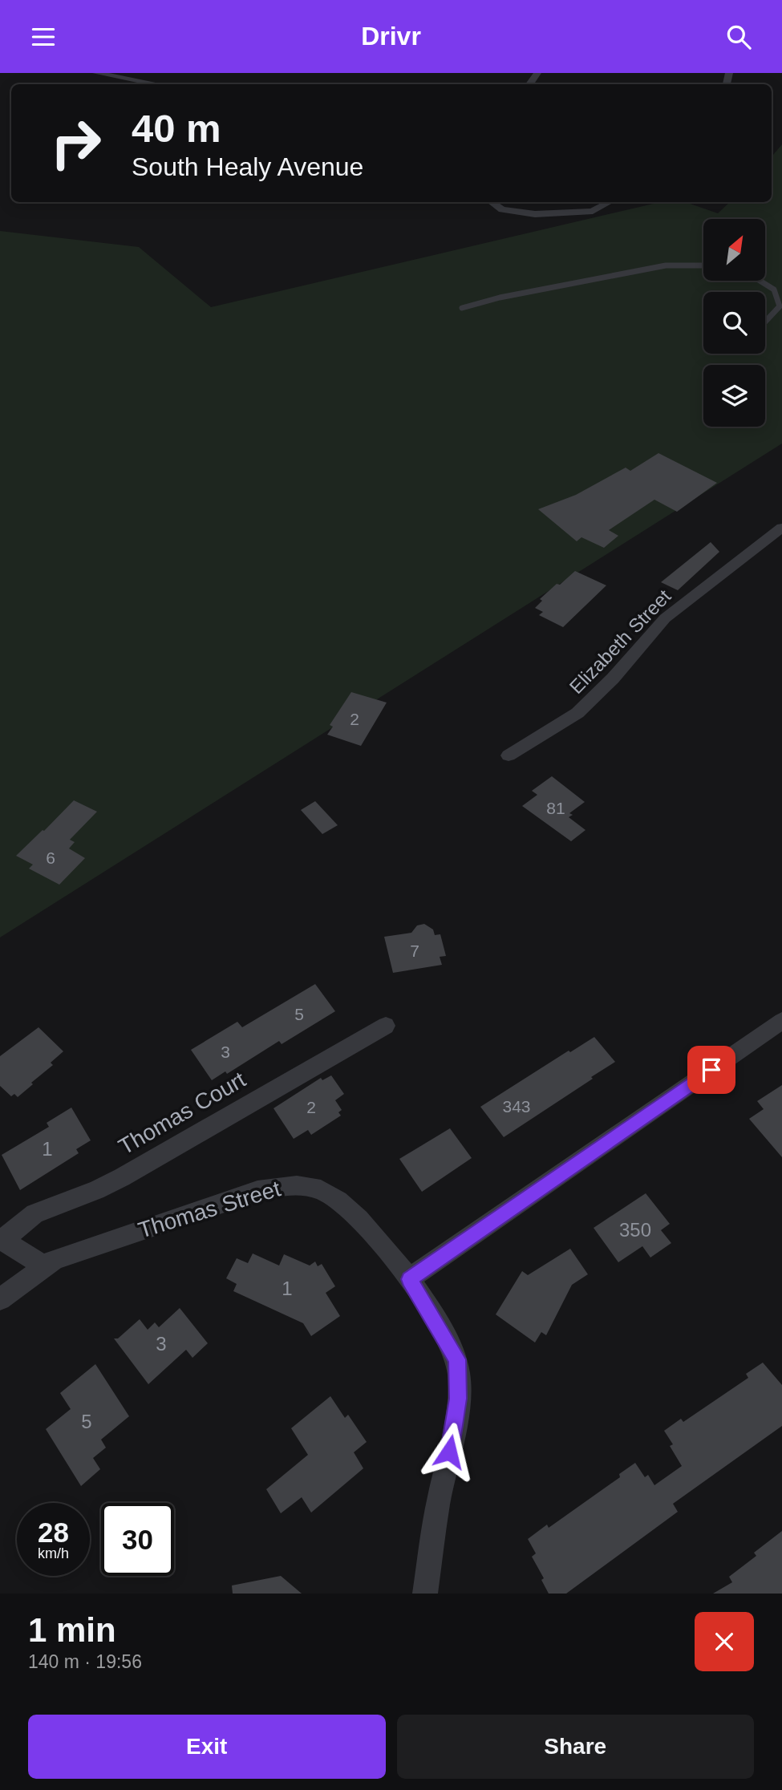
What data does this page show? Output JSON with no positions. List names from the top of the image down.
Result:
{
  "streets": {
    "street": ["Elizabeth Street", "Thomas Court", "Thomas Street"]
  },
  "house_numbers": [
    "2",
    "81",
    "6",
    "7",
    "5",
    "3",
    "343",
    "2",
    "1",
    "350",
    "1",
    "3",
    "5"
  ],
  "north": "top right",
  "page": {
    "header": "Drivr",
    "turn": ["40 m", "South Healy Avenue"],
    "speed": "28 km/h",
    "limit": "30",
    "heading": ["1 min", "140 m · 19:56"],
    "buttons": ["Exit", "Share"]
  }
}
